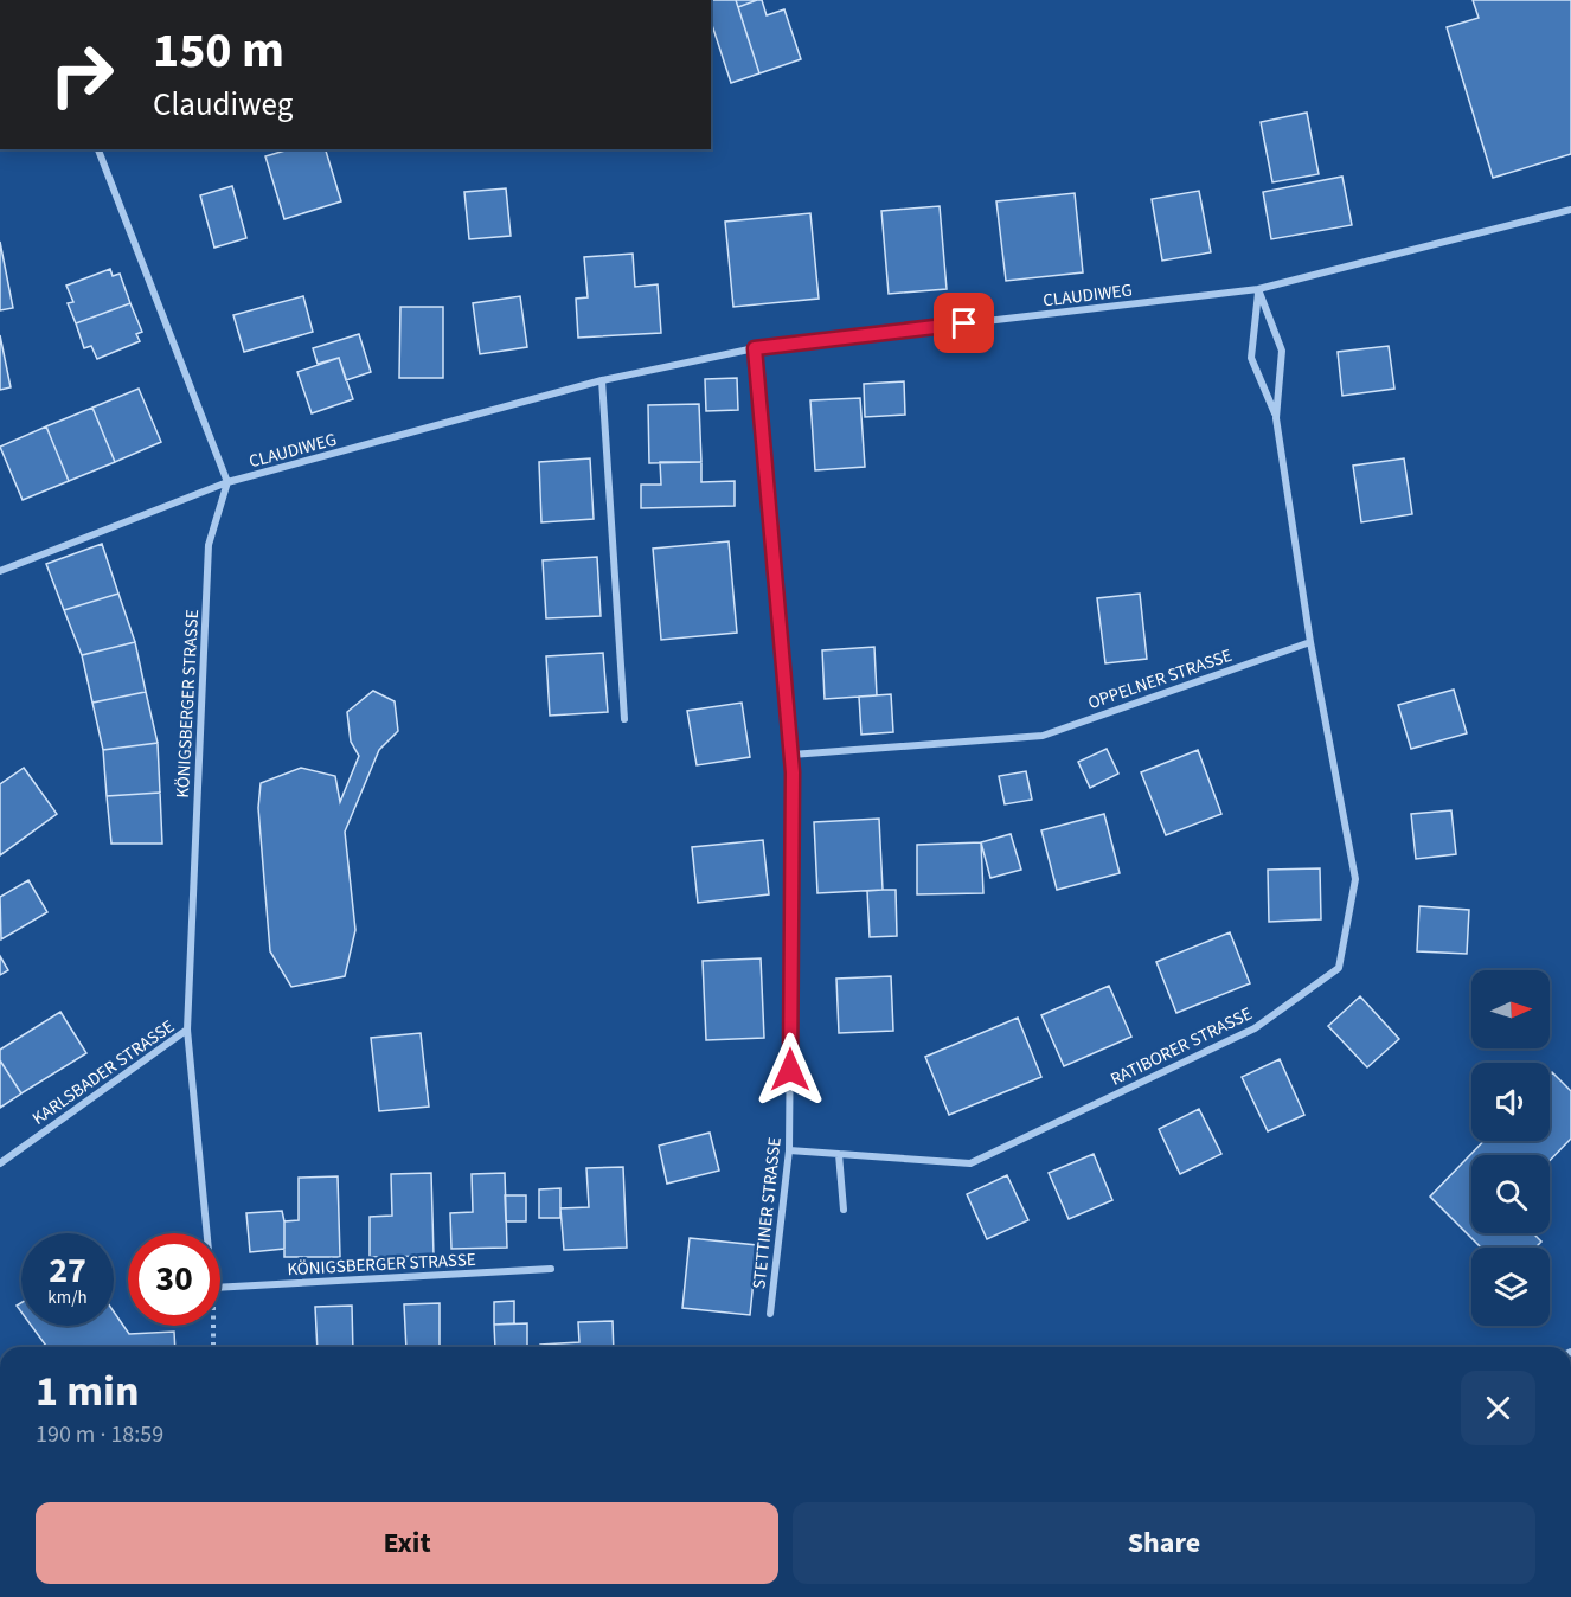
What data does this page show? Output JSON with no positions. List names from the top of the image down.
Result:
{
  "streets": {
    "street": [
      "CLAUDIWEG",
      "OPPELNER STRASSE",
      "KÖNIGSBERGER STRASSE",
      "RATIBORER STRASSE",
      "KARLSBADER STRASSE",
      "STETTINER STRASSE"
    ]
  },
  "crossings": [
    ["CLAUDIWEG", "KÖNIGSBERGER STRASSE"],
    ["CLAUDIWEG", "STETTINER STRASSE"],
    ["OPPELNER STRASSE", "RATIBORER STRASSE"],
    ["OPPELNER STRASSE", "STETTINER STRASSE"],
    ["KÖNIGSBERGER STRASSE", "KARLSBADER STRASSE"],
    ["RATIBORER STRASSE", "STETTINER STRASSE"]
  ],
  "north": "right",
  "page": {
    "turn": ["150 m", "Claudiweg"],
    "speed": "27 km/h",
    "limit": "30",
    "heading": ["1 min", "190 m · 18:59"],
    "buttons": ["Exit", "Share"]
  }
}
